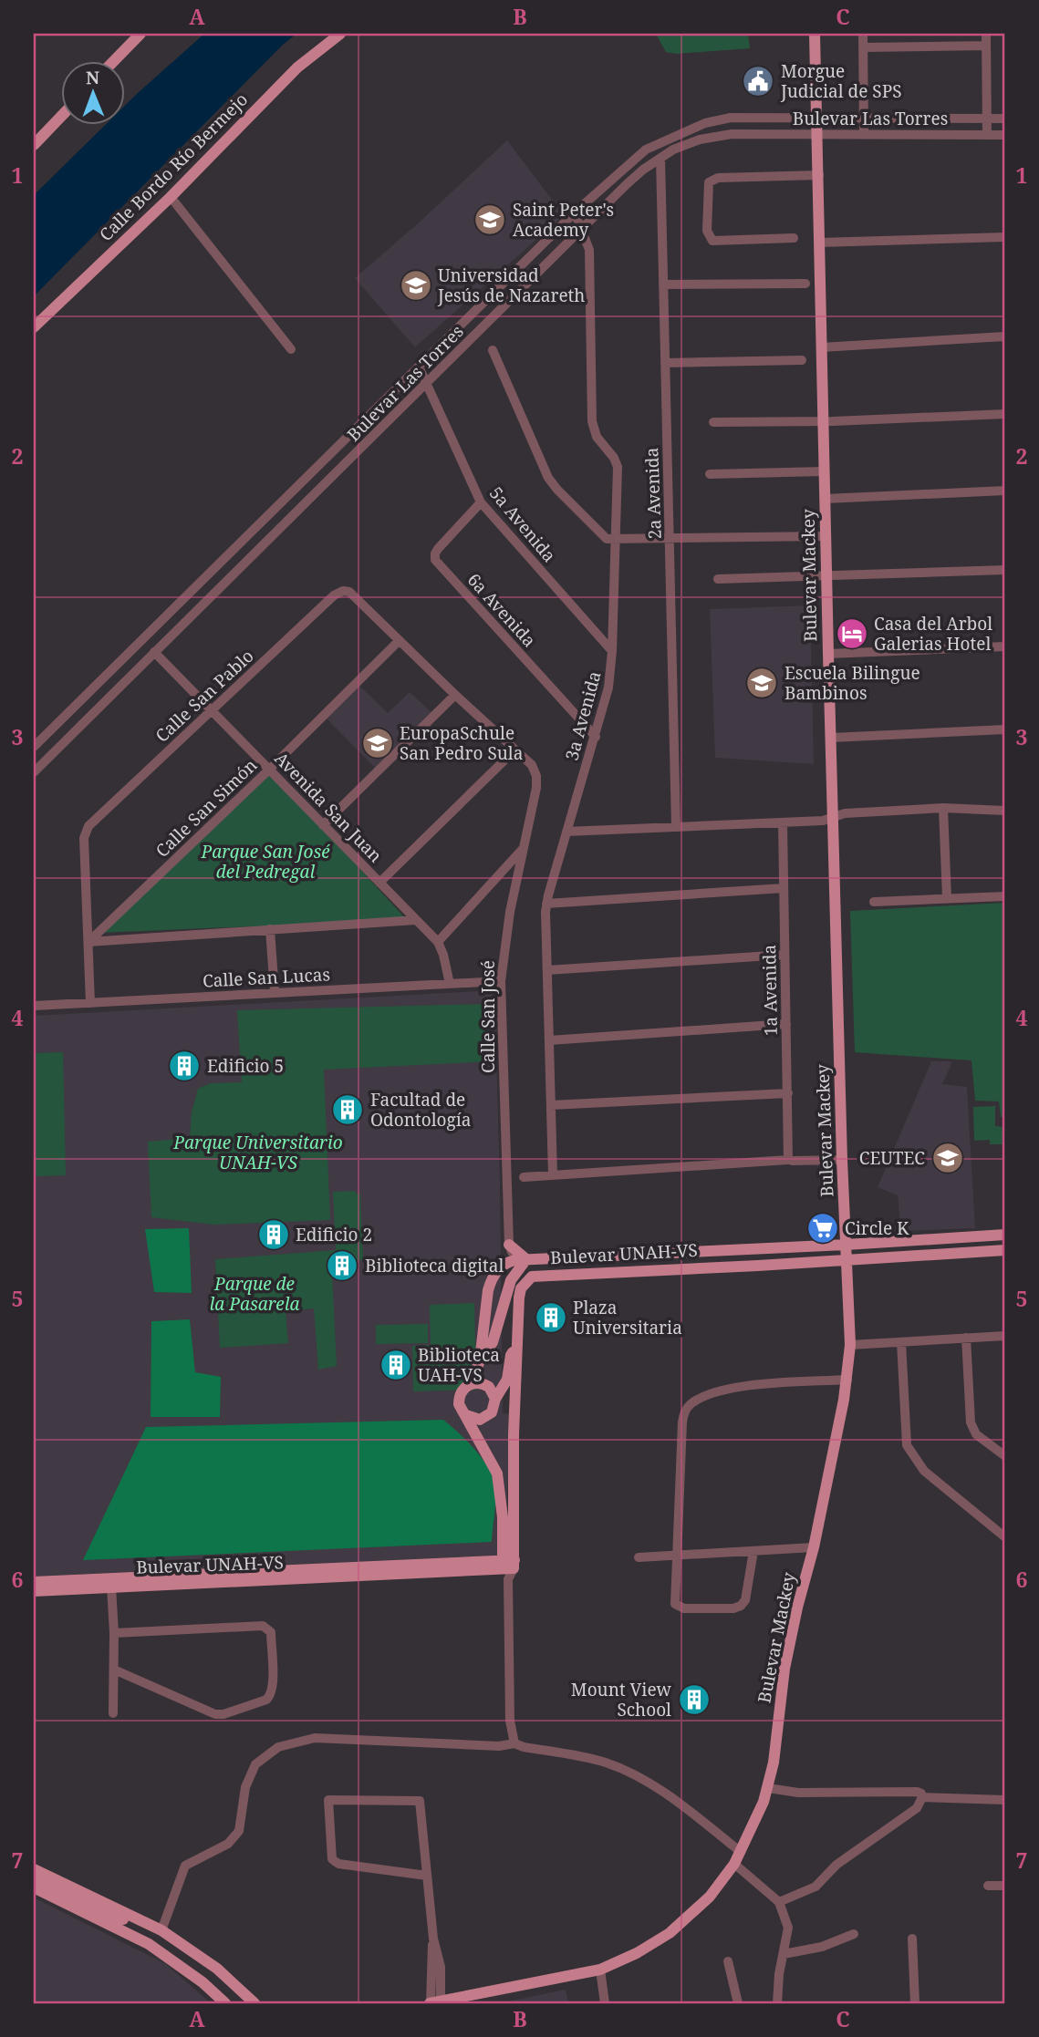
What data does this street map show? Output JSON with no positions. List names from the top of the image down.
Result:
{
  "streets": {
    "main road": ["Calle Bordo Río Bermejo", "Bulevar Mackey", "Bulevar UNAH-VS"],
    "street": [
      "Bulevar Las Torres",
      "2a Avenida",
      "5a Avenida",
      "6a Avenida",
      "Calle San Pablo",
      "3a Avenida",
      "Avenida San Juan",
      "Calle San Simón",
      "Calle San Lucas",
      "1a Avenida",
      "Calle San José"
    ]
  },
  "crossings": [
    ["Bulevar Las Torres", "2a Avenida"],
    ["Bulevar Las Torres", "5a Avenida"],
    ["Bulevar Las Torres", "Bulevar Mackey"],
    ["Bulevar Las Torres", "3a Avenida"],
    ["Bulevar Las Torres", "Avenida San Juan"],
    ["5a Avenida", "6a Avenida"],
    ["5a Avenida", "3a Avenida"],
    ["Bulevar Mackey", "Bulevar UNAH-VS"],
    ["6a Avenida", "3a Avenida"],
    ["Calle San Pablo", "Avenida San Juan"],
    ["Calle San Pablo", "Calle San Simón"],
    ["Avenida San Juan", "Calle San Simón"],
    ["Avenida San Juan", "Calle San Lucas"],
    ["Calle San Lucas", "Calle San José"]
  ],
  "parks": ["Parque San José del Pedregal", "Parque Universitario UNAH-VS", "Parque de la Pasarela"],
  "places": {
    "public building": ["Morgue Judicial de SPS"],
    "school or university": [
      "Saint Peter's Academy",
      "Universidad Jesús de Nazareth",
      "Escuela Bilingue Bambinos",
      "EuropaSchule San Pedro Sula",
      "CEUTEC"
    ],
    "hotel": ["Casa del Arbol Galerias Hotel"],
    "building": [
      "Edificio 5",
      "Facultad de Odontología",
      "Edificio 2",
      "Biblioteca digital",
      "Plaza Universitaria",
      "Biblioteca UAH-VS",
      "Mount View School"
    ],
    "supermarket": ["Circle K"]
  },
  "north": "top",
  "grid": {
    "columns": ["A", "B", "C"],
    "rows": [
      "1",
      "2",
      "3",
      "4",
      "5",
      "6",
      "7"
    ]
  }
}
